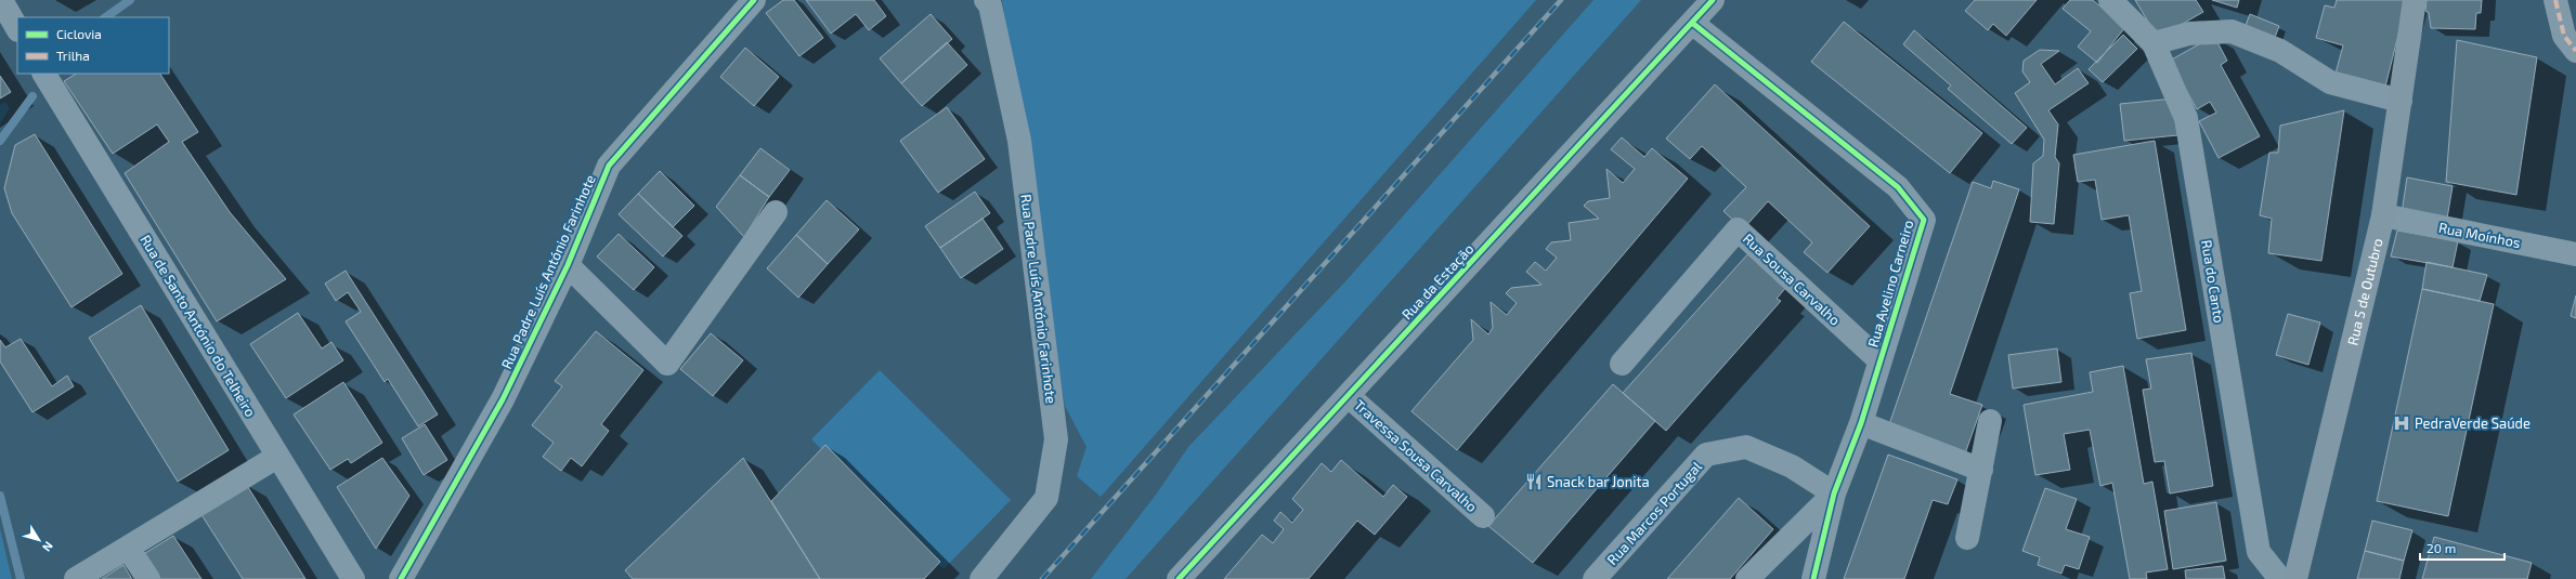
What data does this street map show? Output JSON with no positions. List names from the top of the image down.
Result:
{
  "streets": {
    "main road": ["Rua 5 de Outubro"],
    "street": [
      "Rua Moínhos",
      "Rua Padre Luís António Farinhote",
      "Rua Sousa Carvalho",
      "Rua da Estação",
      "Rua do Canto",
      "Rua Avelino Carneiro",
      "Rua de Santo António do Telheiro",
      "Travessa Sousa Carvalho",
      "Rua Marcos Portugal"
    ]
  },
  "crossings": [
    ["Rua Moínhos", "Rua 5 de Outubro"],
    ["Rua Sousa Carvalho", "Rua Avelino Carneiro"],
    ["Rua da Estação", "Rua Avelino Carneiro"],
    ["Rua da Estação", "Travessa Sousa Carvalho"],
    ["Rua Avelino Carneiro", "Rua Marcos Portugal"]
  ],
  "places": {
    "hospital": ["PedraVerde Saúde"],
    "restaurant": ["Snack bar Jonita"]
  },
  "legend": ["Ciclovia", "Trilha"],
  "scale_bar": "20 m",
  "north": "bottom right"
}
